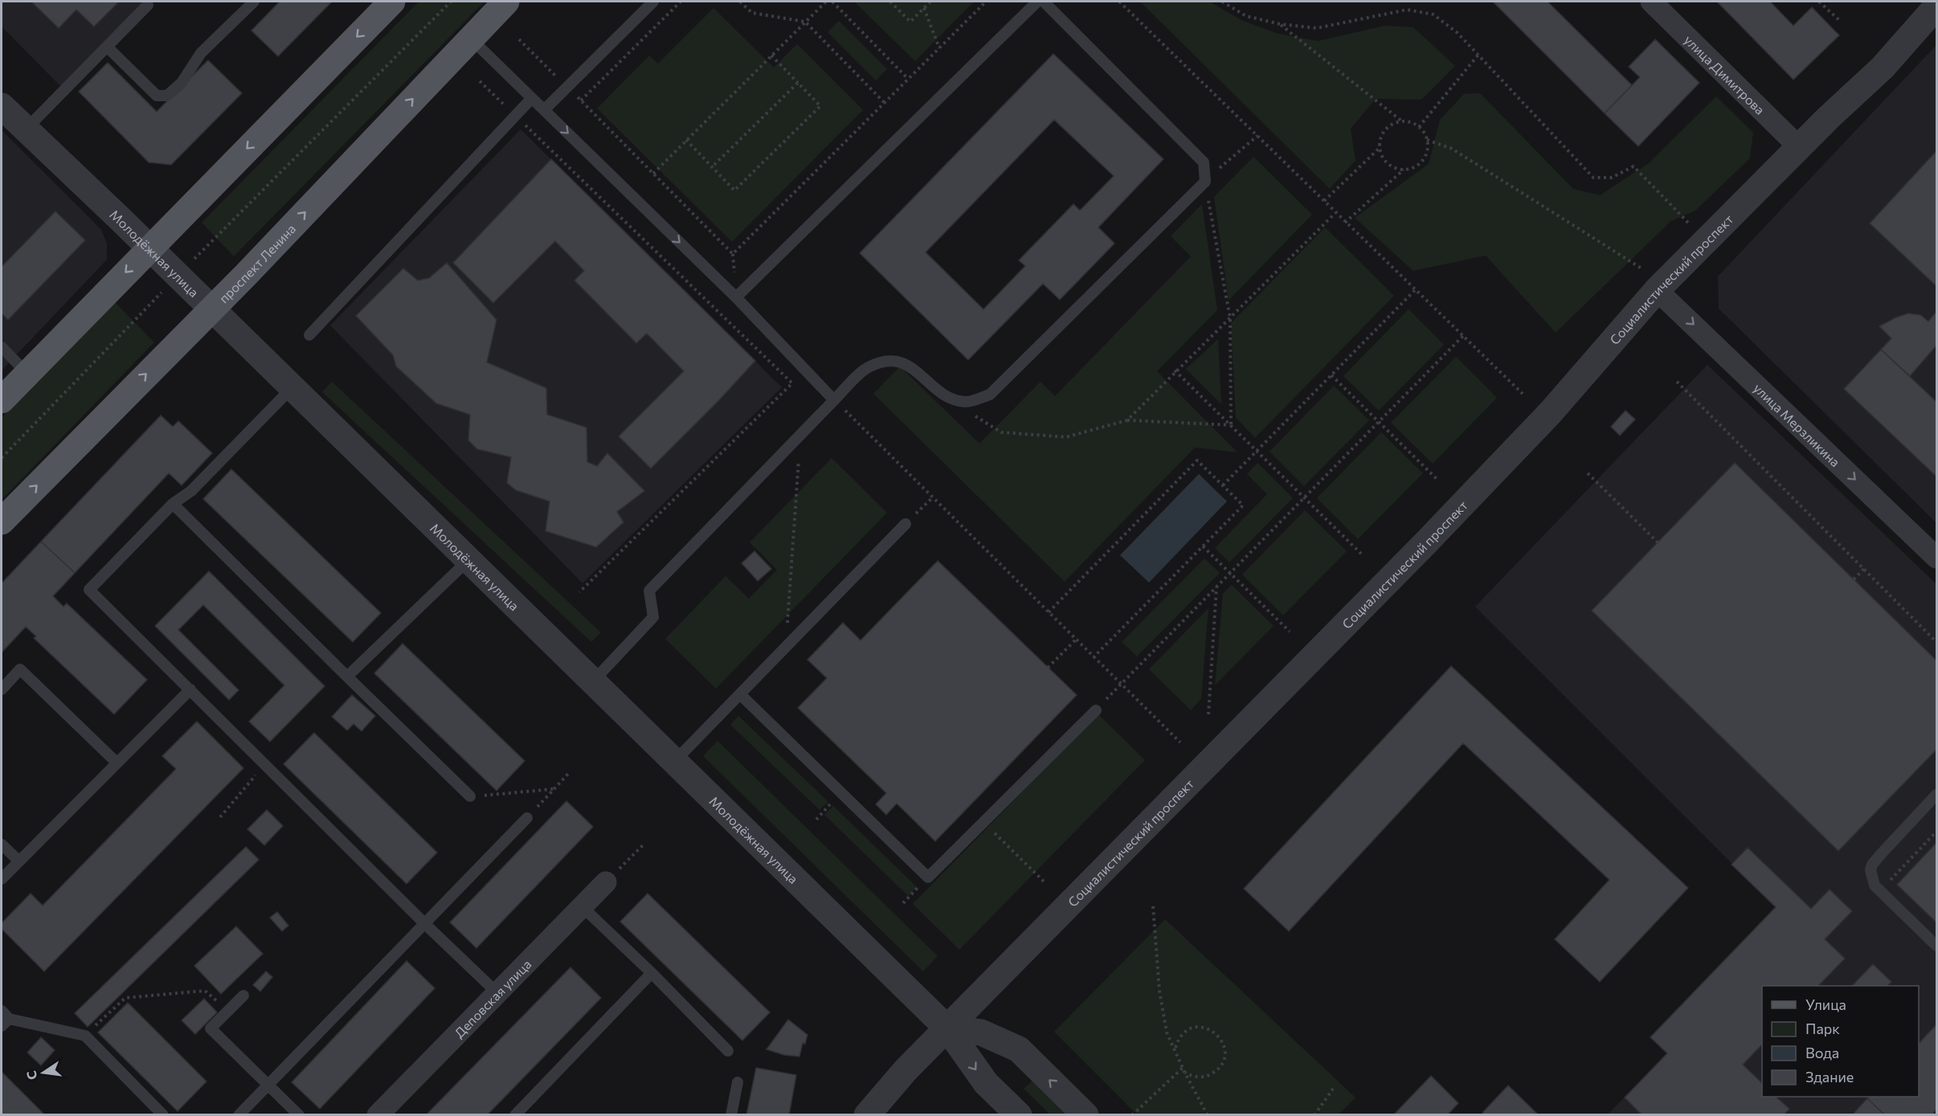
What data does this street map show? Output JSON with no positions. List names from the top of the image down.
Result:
{
  "streets": {
    "main road": ["проспект Ленина"],
    "street": [
      "улица Димитрова",
      "Молодёжная улица",
      "Социалистический проспект",
      "улица Мерзликина",
      "Деповская улица"
    ]
  },
  "crossings": [
    ["улица Димитрова", "Социалистический проспект"],
    ["Молодёжная улица", "проспект Ленина"],
    ["Молодёжная улица", "Социалистический проспект"],
    ["Социалистический проспект", "улица Мерзликина"]
  ],
  "one_way": ["улица Мерзликина"],
  "legend": [
    "Улица",
    "Парк",
    "Вода",
    "Здание"
  ],
  "north": "left"
}
